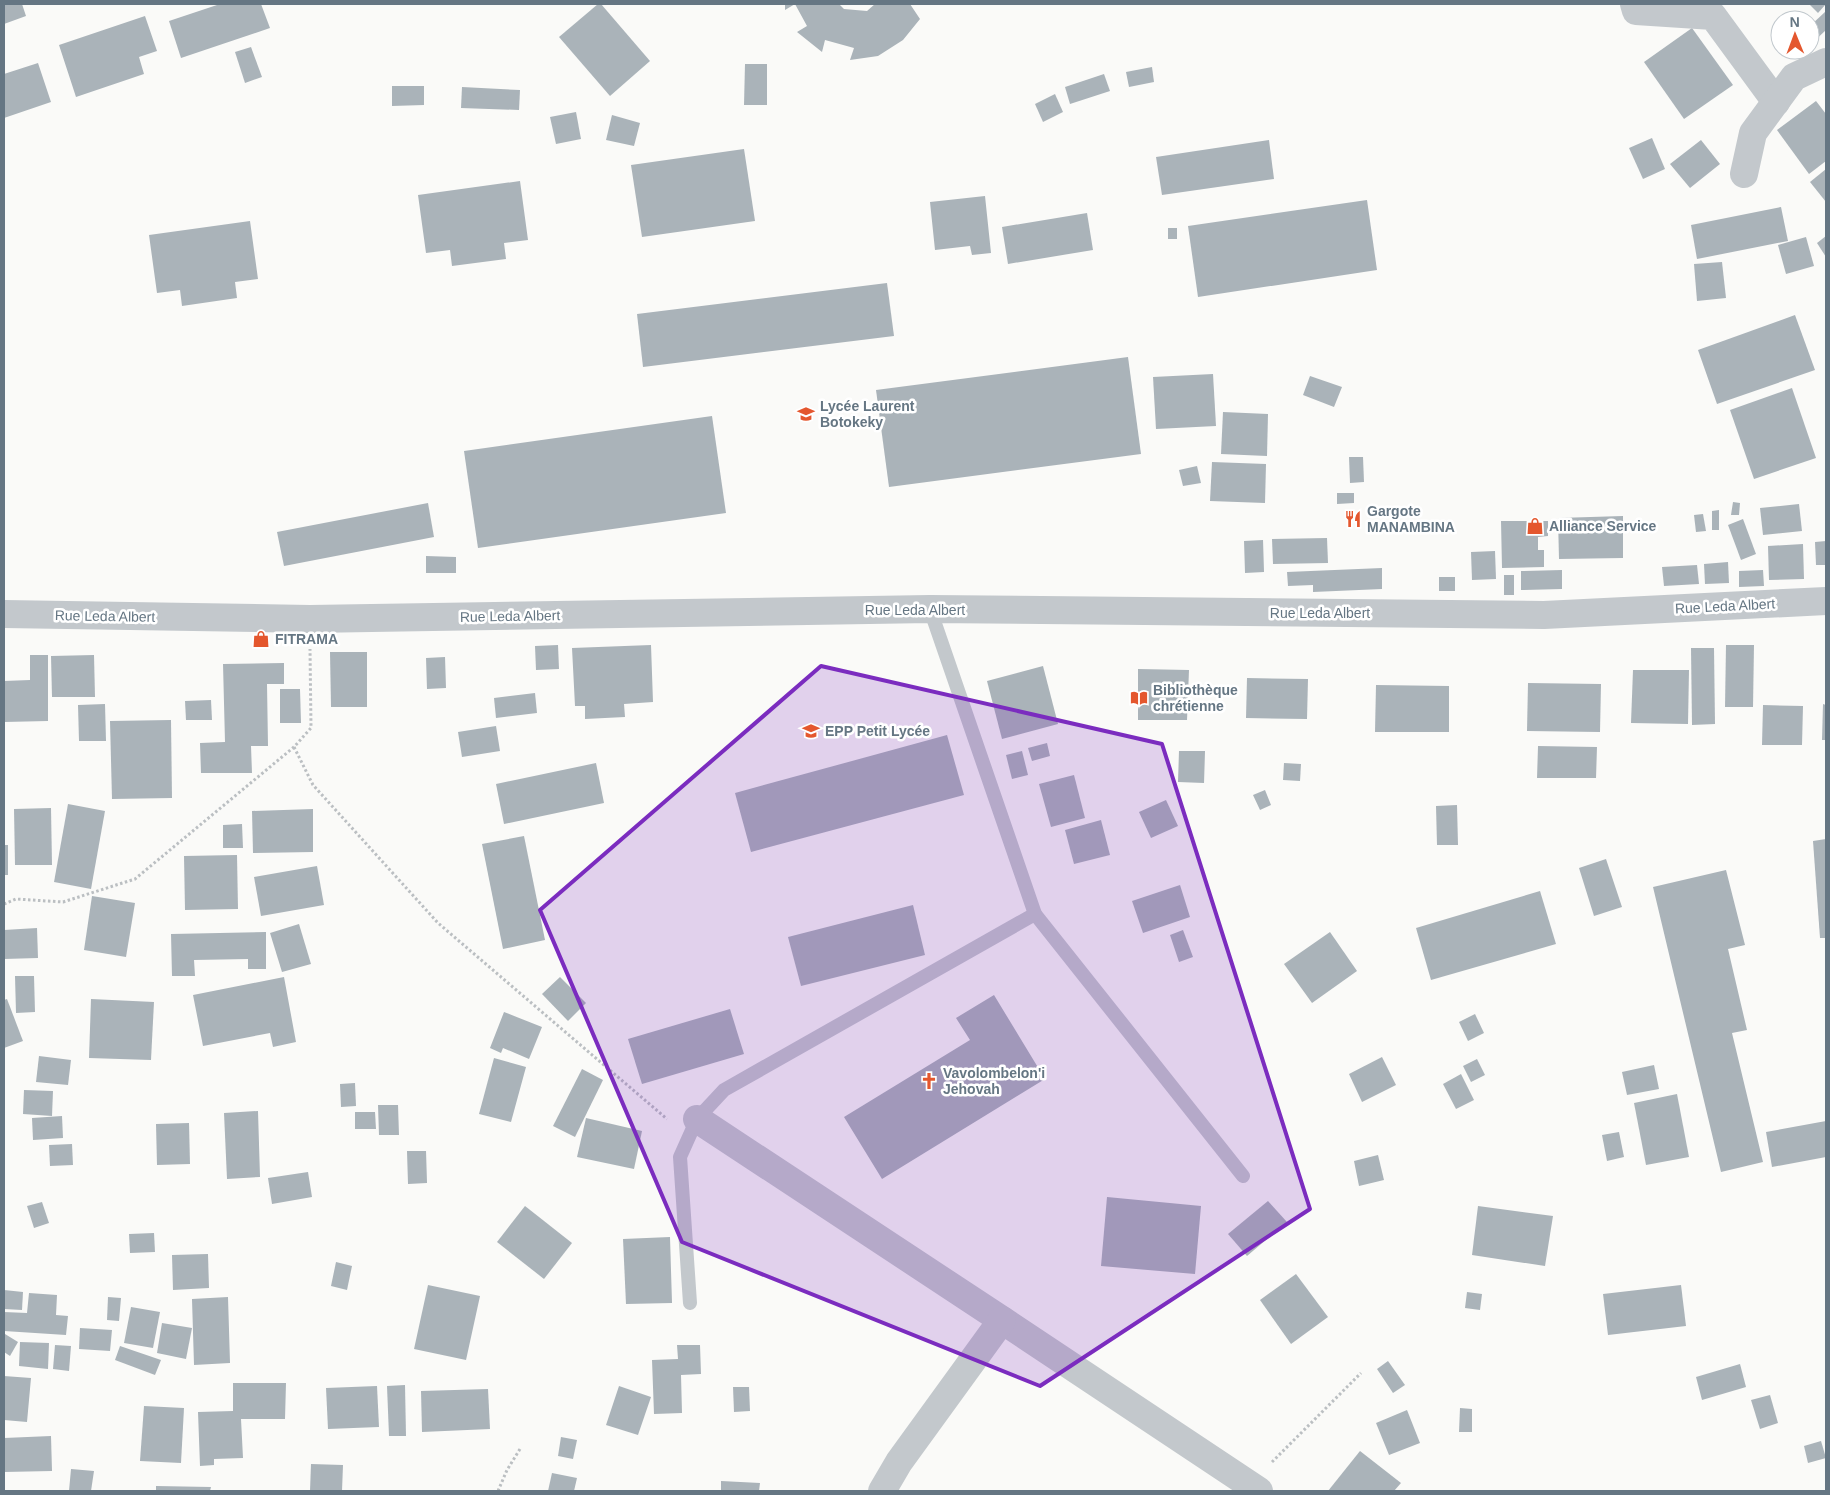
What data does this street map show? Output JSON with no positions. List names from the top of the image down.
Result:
{
  "streets": {
    "street": ["Rue Leda Albert"]
  },
  "places": {
    "school or university": ["Lycée Laurent Botokeky", "EPP Petit Lycée"],
    "restaurant": ["Gargote MANAMBINA"],
    "shop": ["Alliance Service", "FITRAMA"],
    "library": ["Bibliothèque chrétienne"],
    "church": ["Vavolombelon'i Jehovah"]
  },
  "north": "top"
}
